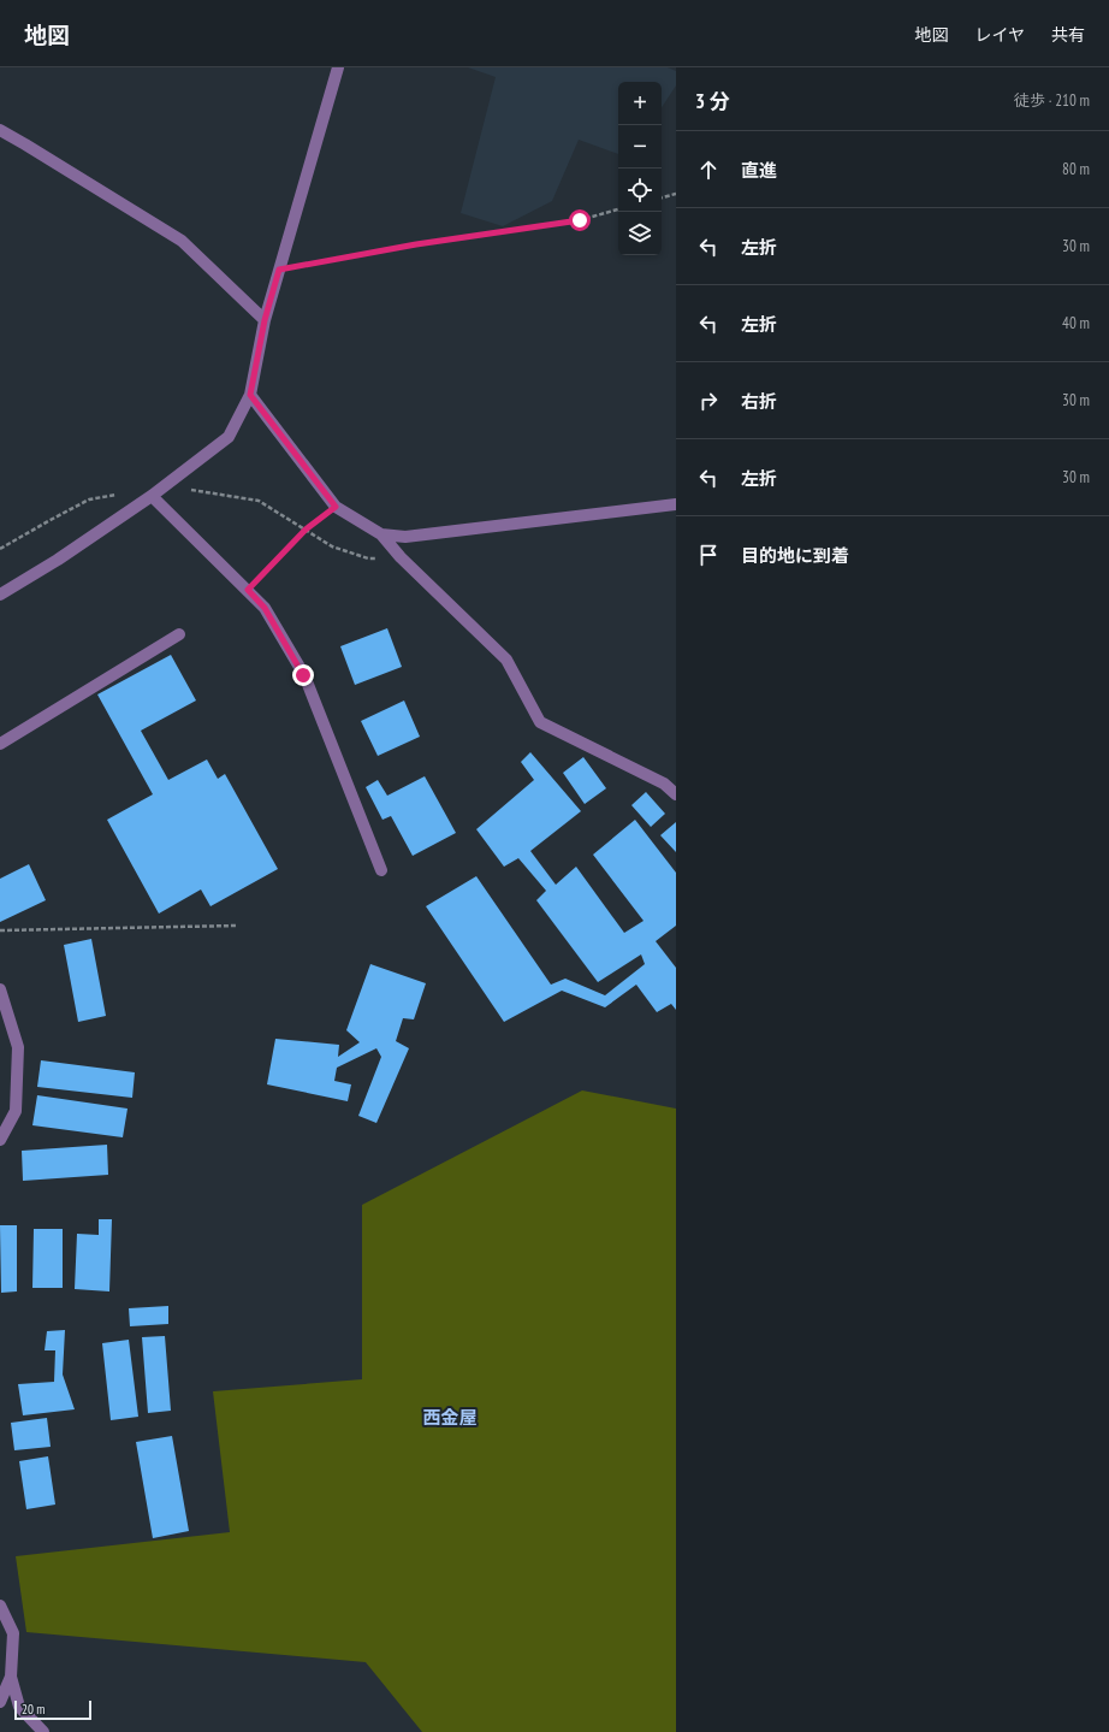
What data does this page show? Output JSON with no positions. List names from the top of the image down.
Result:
{
  "districts": ["西金屋"],
  "scale_bar": "20 m",
  "page": {
    "header": "地図",
    "nav": ["地図", "レイヤ", "共有"],
    "heading": ["3 分", "徒歩 · 210 m"],
    "map_buttons": ["+", "−"],
    "list": [
      ["直進", "80 m"],
      ["左折", "30 m"],
      ["左折", "40 m"],
      ["右折", "30 m"],
      ["左折", "30 m"],
      "目的地に到着"
    ],
    "scale": "20 m"
  }
}
